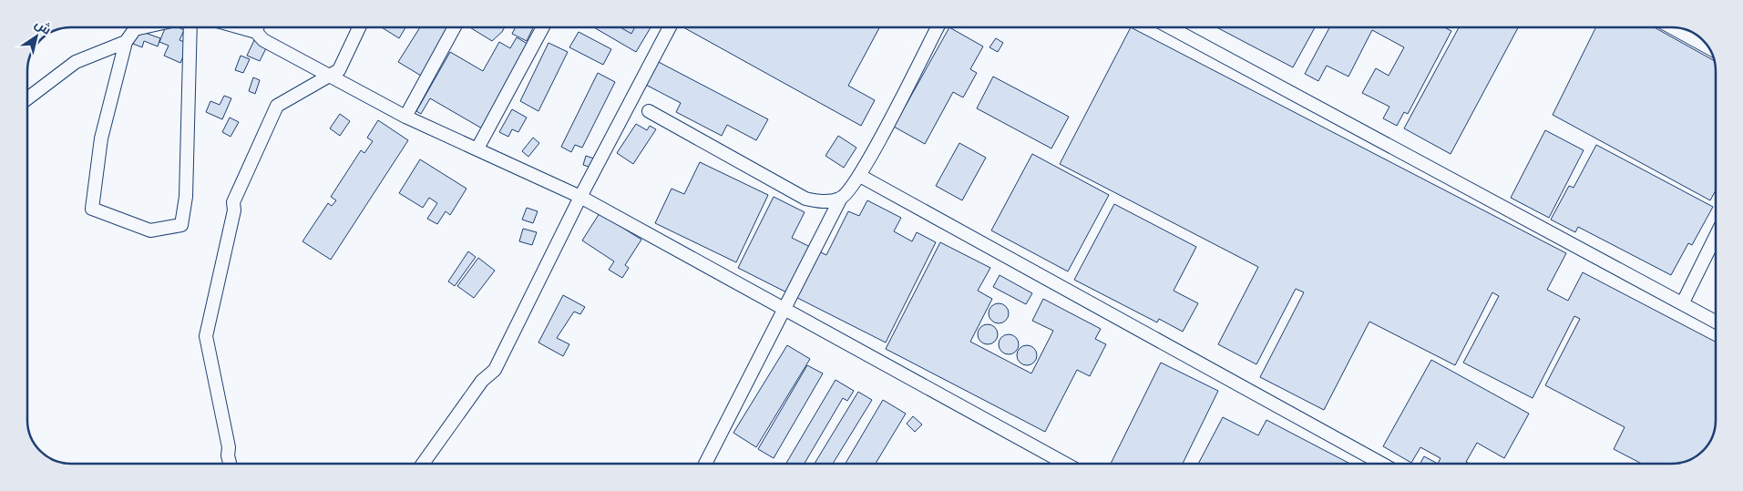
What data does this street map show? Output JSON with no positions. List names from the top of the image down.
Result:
{
  "north": "top right"
}
